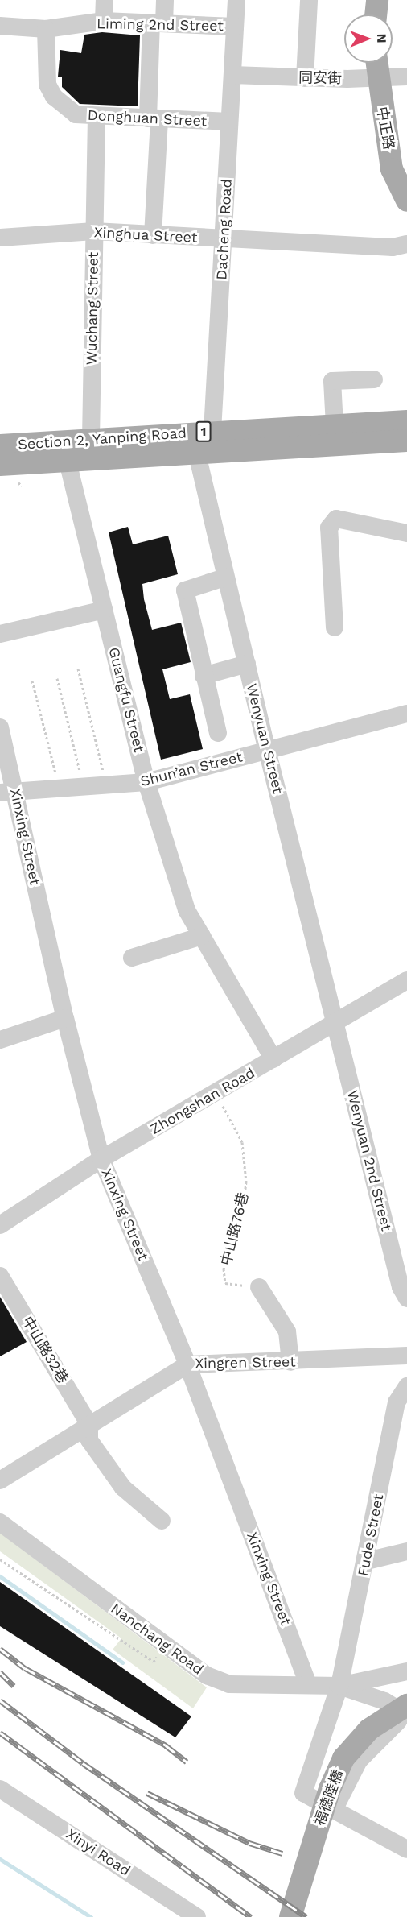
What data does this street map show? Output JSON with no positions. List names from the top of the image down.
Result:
{
  "streets": {
    "main road": [
      "中正路",
      "1",
      "Section 2, Yanping Road",
      "福德陸橋"
    ],
    "street": [
      "Liming 2nd Street",
      "同安街",
      "Donghuan Street",
      "Dacheng Road",
      "Xinghua Street",
      "Wuchang Street",
      "Guangfu Street",
      "Wenyuan Street",
      "Shun’an Street",
      "Xinxing Street",
      "Zhongshan Road",
      "Wenyuan 2nd Street",
      "中山路32巷",
      "Xingren Street",
      "Fude Street",
      "Nanchang Road",
      "Xinyi Road"
    ],
    "path": ["中山路76巷"]
  },
  "crossings": [
    ["Liming 2nd Street", "Donghuan Street"],
    ["Liming 2nd Street", "Dacheng Road"],
    ["同安街", "中正路"],
    ["同安街", "Dacheng Road"],
    ["Donghuan Street", "Dacheng Road"],
    ["Donghuan Street", "Wuchang Street"],
    ["Dacheng Road", "Xinghua Street"],
    ["Dacheng Road", "Section 2, Yanping Road"],
    ["Dacheng Road", "Wenyuan Street"],
    ["Xinghua Street", "Wuchang Street"],
    ["Wuchang Street", "Section 2, Yanping Road"],
    ["Section 2, Yanping Road", "Guangfu Street"],
    ["Section 2, Yanping Road", "Wenyuan Street"],
    ["Guangfu Street", "Shun’an Street"],
    ["Guangfu Street", "Zhongshan Road"],
    ["Wenyuan Street", "Shun’an Street"],
    ["Wenyuan Street", "Zhongshan Road"],
    ["Wenyuan Street", "Wenyuan 2nd Street"],
    ["Shun’an Street", "Xinxing Street"],
    ["Xinxing Street", "Zhongshan Road"],
    ["Xinxing Street", "Xingren Street"],
    ["Xinxing Street", "Nanchang Road"],
    ["Zhongshan Road", "Wenyuan 2nd Street"],
    ["Zhongshan Road", "中山路76巷"],
    ["中山路32巷", "Xingren Street"],
    ["Fude Street", "Nanchang Road"]
  ],
  "north": "right"
}
